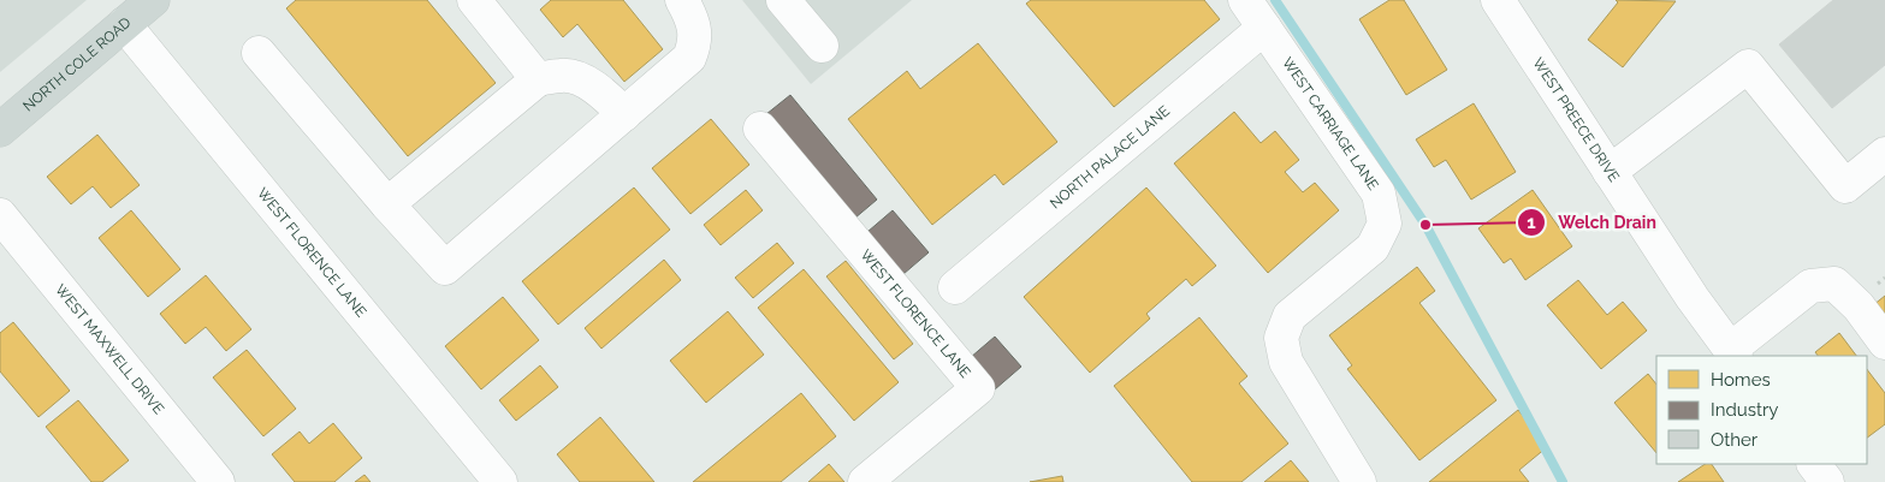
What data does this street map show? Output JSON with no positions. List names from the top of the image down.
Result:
{
  "streets": {
    "main road": ["NORTH COLE ROAD"],
    "street": [
      "WEST PREECE DRIVE",
      "WEST CARRIAGE LANE",
      "NORTH PALACE LANE",
      "WEST FLORENCE LANE",
      "WEST MAXWELL DRIVE"
    ]
  },
  "crossings": [
    ["NORTH COLE ROAD", "WEST FLORENCE LANE"],
    ["WEST CARRIAGE LANE", "NORTH PALACE LANE"]
  ],
  "places": ["Welch Drain"],
  "legend": ["Homes", "Industry", "Other"]
}
